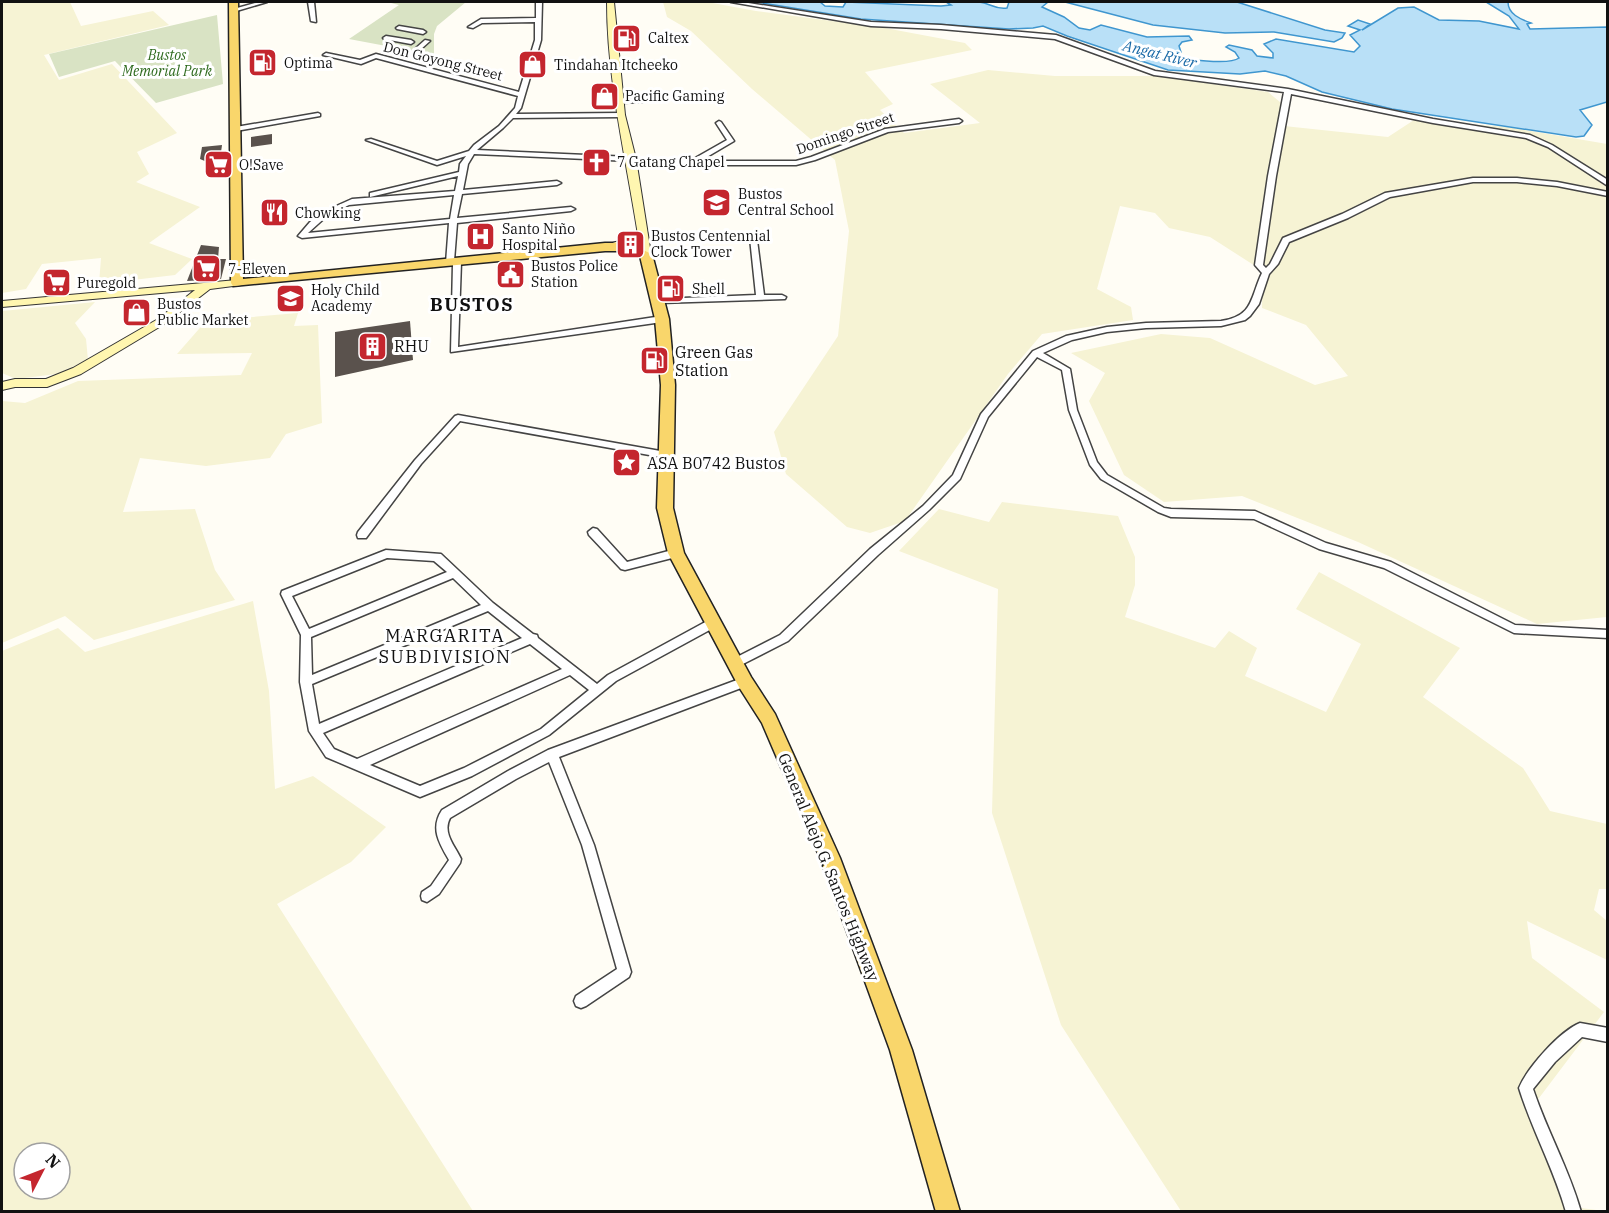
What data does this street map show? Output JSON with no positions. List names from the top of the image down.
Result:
{
  "streets": {
    "main road": ["General Alejo G. Santos Highway"],
    "street": ["Don Goyong Street", "Domingo Street"]
  },
  "districts": ["BUSTOS", "MARGARITA SUBDIVISION"],
  "water": ["Angat River"],
  "parks": ["Bustos Memorial Park"],
  "places": {
    "fuel station": [
      "Caltex",
      "Optima",
      "Shell",
      "Green Gas Station"
    ],
    "shop": ["Tindahan Itcheeko", "Pacific Gaming", "Bustos Public Market"],
    "church": ["7 Gatang Chapel"],
    "supermarket": ["O!Save", "7-Eleven", "Puregold"],
    "school or university": ["Bustos Central School", "Holy Child Academy"],
    "restaurant": ["Chowking"],
    "hospital": ["Santo Niño Hospital"],
    "building": ["Bustos Centennial Clock Tower", "RHU"],
    "public building": ["Bustos Police Station"],
    "place": ["ASA B0742 Bustos"]
  },
  "north": "top right"
}
